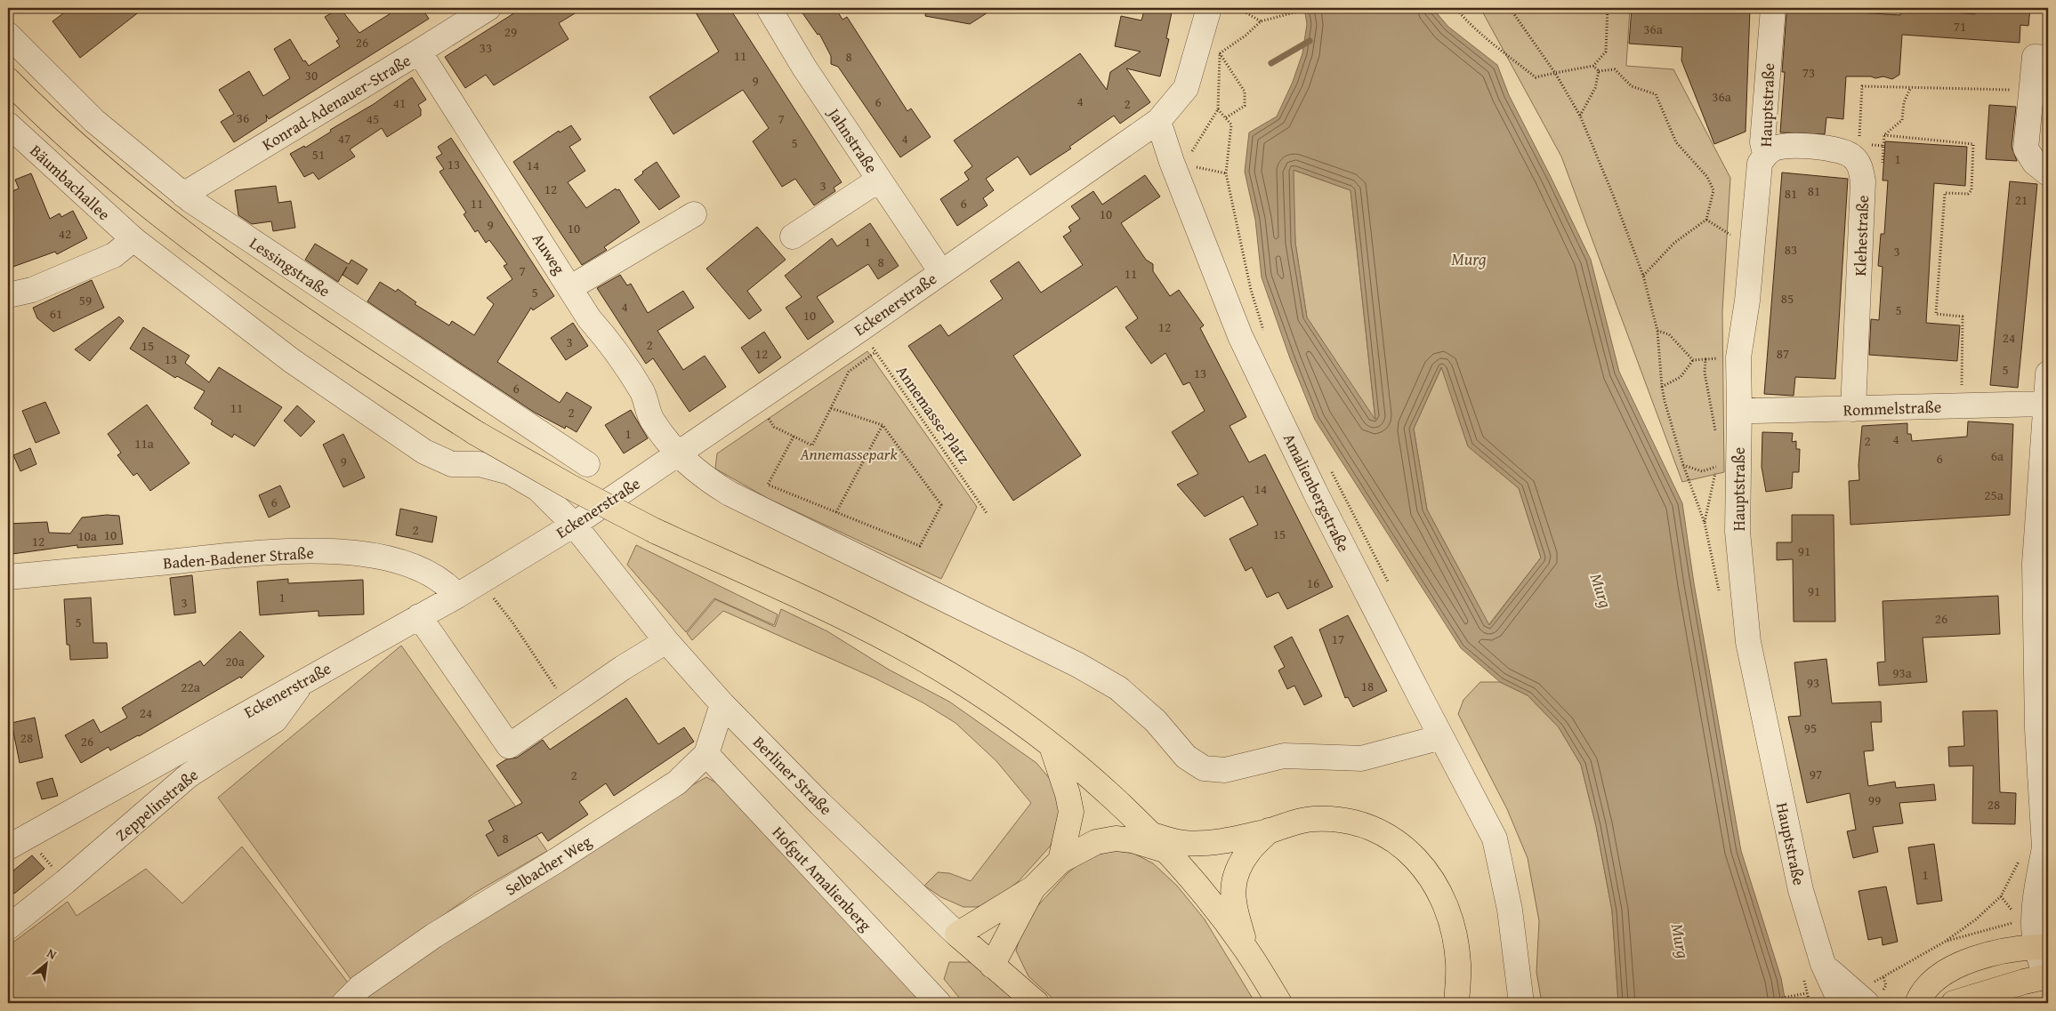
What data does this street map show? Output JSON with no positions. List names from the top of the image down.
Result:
{
  "streets": {
    "main road": ["Berliner Straße"],
    "street": [
      "Konrad-Adenauer-Straße",
      "Hauptstraße",
      "Jahnstraße",
      "Bäumbachallee",
      "Klehestraße",
      "Auweg",
      "Lessingstraße",
      "Eckenerstraße",
      "Rommelstraße",
      "Amalienbergstraße",
      "Baden-Badener Straße",
      "Zeppelinstraße",
      "Selbacher Weg",
      "Hofgut Amalienberg"
    ],
    "path": ["Annemasse-Platz"]
  },
  "crossings": [
    ["Konrad-Adenauer-Straße", "Auweg"],
    ["Konrad-Adenauer-Straße", "Lessingstraße"],
    ["Hauptstraße", "Klehestraße"],
    ["Hauptstraße", "Rommelstraße"],
    ["Jahnstraße", "Eckenerstraße"],
    ["Klehestraße", "Rommelstraße"],
    ["Auweg", "Eckenerstraße"],
    ["Auweg", "Amalienbergstraße"],
    ["Eckenerstraße", "Annemasse-Platz"],
    ["Eckenerstraße", "Amalienbergstraße"],
    ["Eckenerstraße", "Baden-Badener Straße"],
    ["Eckenerstraße", "Berliner Straße"],
    ["Eckenerstraße", "Zeppelinstraße"],
    ["Berliner Straße", "Selbacher Weg"],
    ["Selbacher Weg", "Hofgut Amalienberg"]
  ],
  "water": ["Murg"],
  "parks": ["Annemassepark"],
  "house_numbers": [
    "71",
    "36a",
    "29",
    "26",
    "33",
    "11",
    "8",
    "73",
    "30",
    "9",
    "36a",
    "4",
    "6",
    "41",
    "2",
    "36",
    "45",
    "7",
    "47",
    "4",
    "5",
    "51",
    "1",
    "13",
    "14",
    "3",
    "12",
    "81",
    "81",
    "21",
    "11",
    "6",
    "10",
    "9",
    "10",
    "42",
    "1",
    "83",
    "3",
    "8",
    "7",
    "11",
    "5",
    "85",
    "59",
    "4",
    "5",
    "61",
    "10",
    "12",
    "24",
    "3",
    "2",
    "15",
    "12",
    "87",
    "13",
    "5",
    "13",
    "6",
    "11",
    "2",
    "1",
    "4",
    "2",
    "11a",
    "6a",
    "6",
    "9",
    "14",
    "25a",
    "6",
    "2",
    "15",
    "10",
    "10a",
    "12",
    "91",
    "16",
    "91",
    "1",
    "3",
    "26",
    "5",
    "17",
    "20a",
    "93a",
    "93",
    "18",
    "22a",
    "24",
    "95",
    "28",
    "26",
    "97",
    "2",
    "99",
    "28",
    "8",
    "1"
  ],
  "north": "top right"
}
